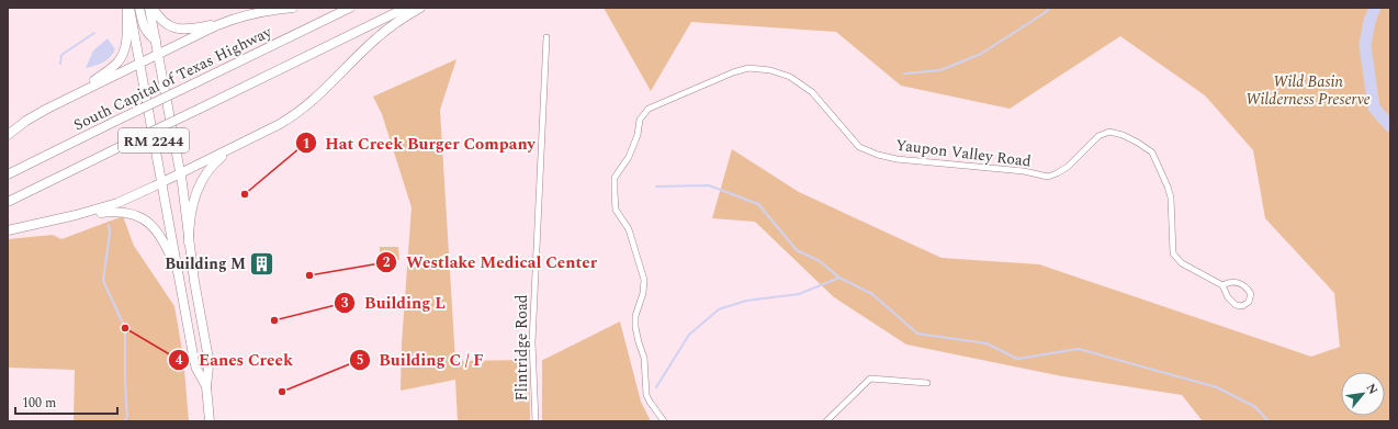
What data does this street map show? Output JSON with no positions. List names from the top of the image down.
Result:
{
  "streets": {
    "main road": ["South Capital of Texas Highway", "RM 2244"],
    "street": ["Yaupon Valley Road", "Flintridge Road"]
  },
  "parks": ["Wild Basin Wilderness Preserve"],
  "places": {
    "other": [
      "Hat Creek Burger Company",
      "Westlake Medical Center",
      "Building L",
      "Eanes Creek",
      "Building C / F"
    ],
    "building": ["Building M"]
  },
  "scale_bar": "100 m",
  "north": "top right"
}
